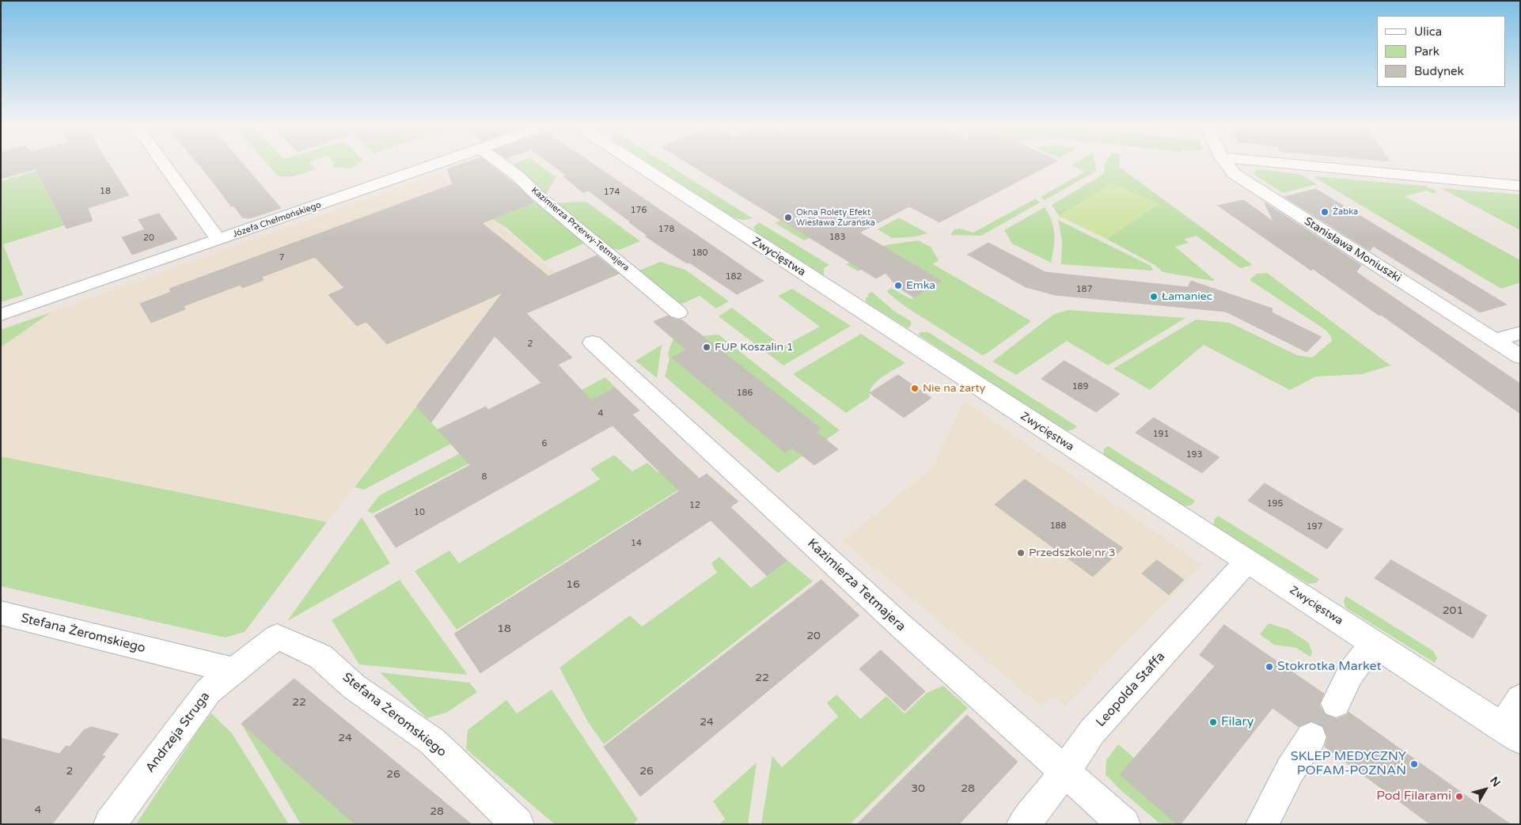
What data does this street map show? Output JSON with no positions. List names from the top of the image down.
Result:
{
  "streets": {
    "street": [
      "Józefa Chełmońskiego",
      "Kazimierza Przerwy-Tetmajera",
      "Stanisława Moniuszki",
      "Zwycięstwa",
      "Kazimierza Tetmajera",
      "Stefana Żeromskiego",
      "Leopolda Staffa",
      "Andrzeja Struga"
    ]
  },
  "crossings": [
    ["Zwycięstwa", "Leopolda Staffa"],
    ["Kazimierza Tetmajera", "Leopolda Staffa"],
    ["Stefana Żeromskiego", "Andrzeja Struga"]
  ],
  "places": [
    "Żabka",
    "Okna Rolety Efekt Wiesława Żurańska",
    "Emka",
    "Łamaniec",
    "FUP Koszalin 1",
    "Nie na żarty",
    "Przedszkole nr 3",
    "Stokrotka Market",
    "Filary",
    "SKLEP MEDYCZNY POFAM-POZNAŃ",
    "Pod Filarami"
  ],
  "house_numbers": [
    "18",
    "174",
    "176",
    "178",
    "183",
    "20",
    "180",
    "7",
    "182",
    "187",
    "2",
    "189",
    "186",
    "4",
    "191",
    "6",
    "193",
    "8",
    "195",
    "12",
    "10",
    "188",
    "197",
    "14",
    "16",
    "201",
    "18",
    "20",
    "22",
    "22",
    "24",
    "24",
    "2",
    "26",
    "26",
    "30",
    "28",
    "4",
    "28"
  ],
  "legend": ["Ulica", "Park", "Budynek"],
  "north": "top right"
}
